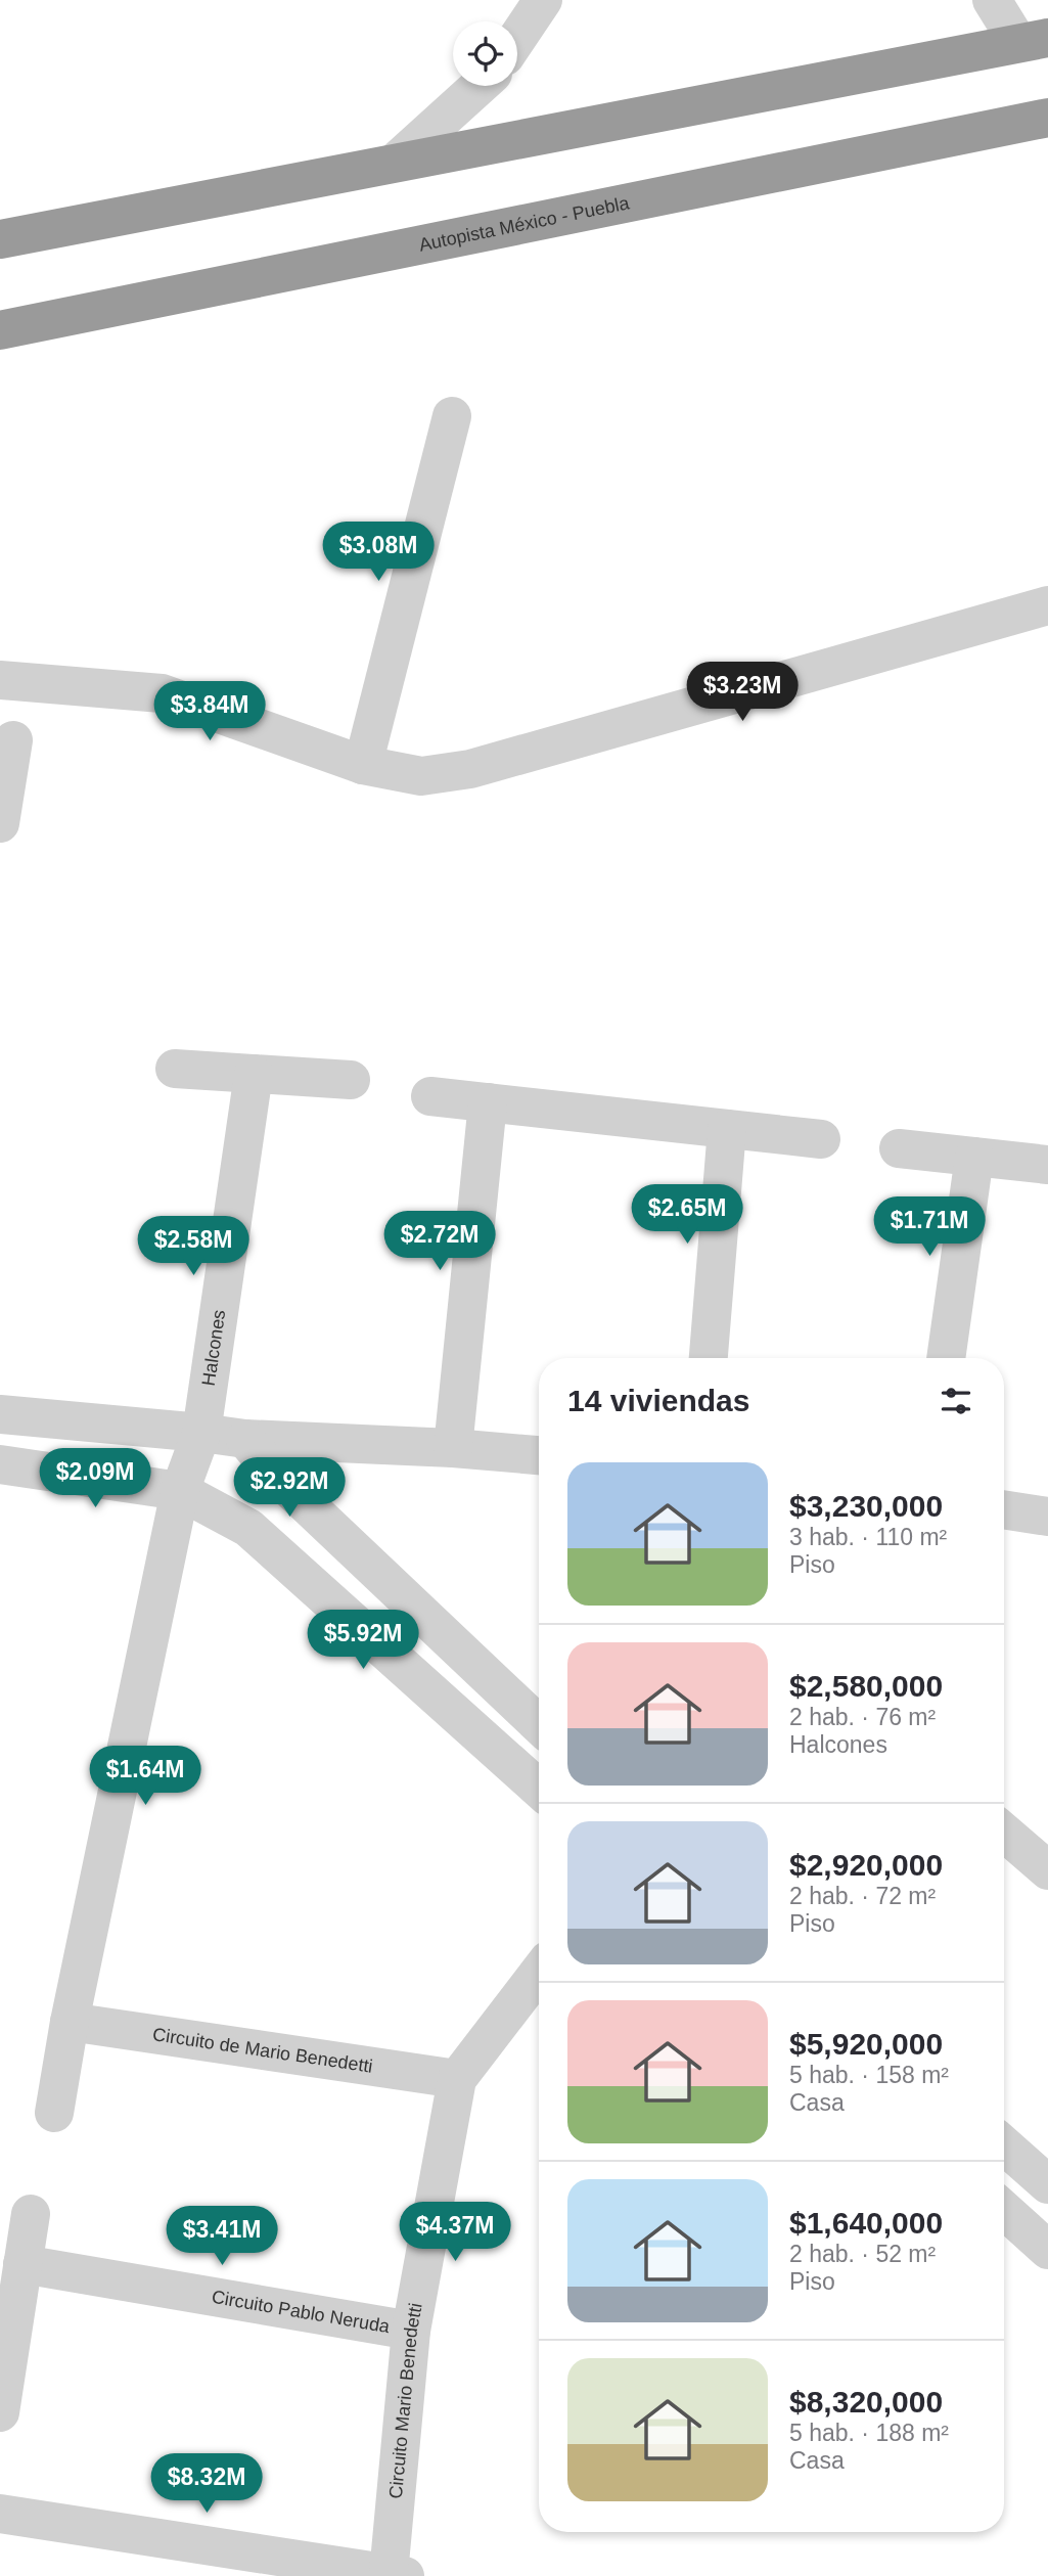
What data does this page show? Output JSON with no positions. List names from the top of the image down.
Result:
{
  "streets": {
    "highway": ["Autopista México - Puebla"],
    "street": [
      "Halcones",
      "Circuito de Mario Benedetti",
      "Circuito Pablo Neruda",
      "Circuito Mario Benedetti"
    ]
  },
  "crossings": [
    ["Circuito de Mario Benedetti", "Circuito Mario Benedetti"],
    ["Circuito Pablo Neruda", "Circuito Mario Benedetti"]
  ],
  "page": {
    "price": [
      "$3.08M",
      "$3.23M",
      "$3.84M",
      "$2.65M",
      "$1.71M",
      "$2.72M",
      "$2.58M",
      "$2.09M",
      "$2.92M",
      "$5.92M",
      "$1.64M",
      "$4.37M",
      "$3.41M",
      "$8.32M"
    ],
    "heading": "14 viviendas",
    "list": [
      {
        "name": "$3,230,000",
        "note": "3 hab. · 110 m² · Piso"
      },
      {
        "name": "$2,580,000",
        "note": "2 hab. · 76 m² · Halcones"
      },
      {
        "name": "$2,920,000",
        "note": "2 hab. · 72 m² · Piso"
      },
      {
        "name": "$5,920,000",
        "note": "5 hab. · 158 m² · Casa"
      },
      {
        "name": "$1,640,000",
        "note": "2 hab. · 52 m² · Piso"
      },
      {
        "name": "$8,320,000",
        "note": "5 hab. · 188 m² · Casa"
      }
    ]
  }
}
